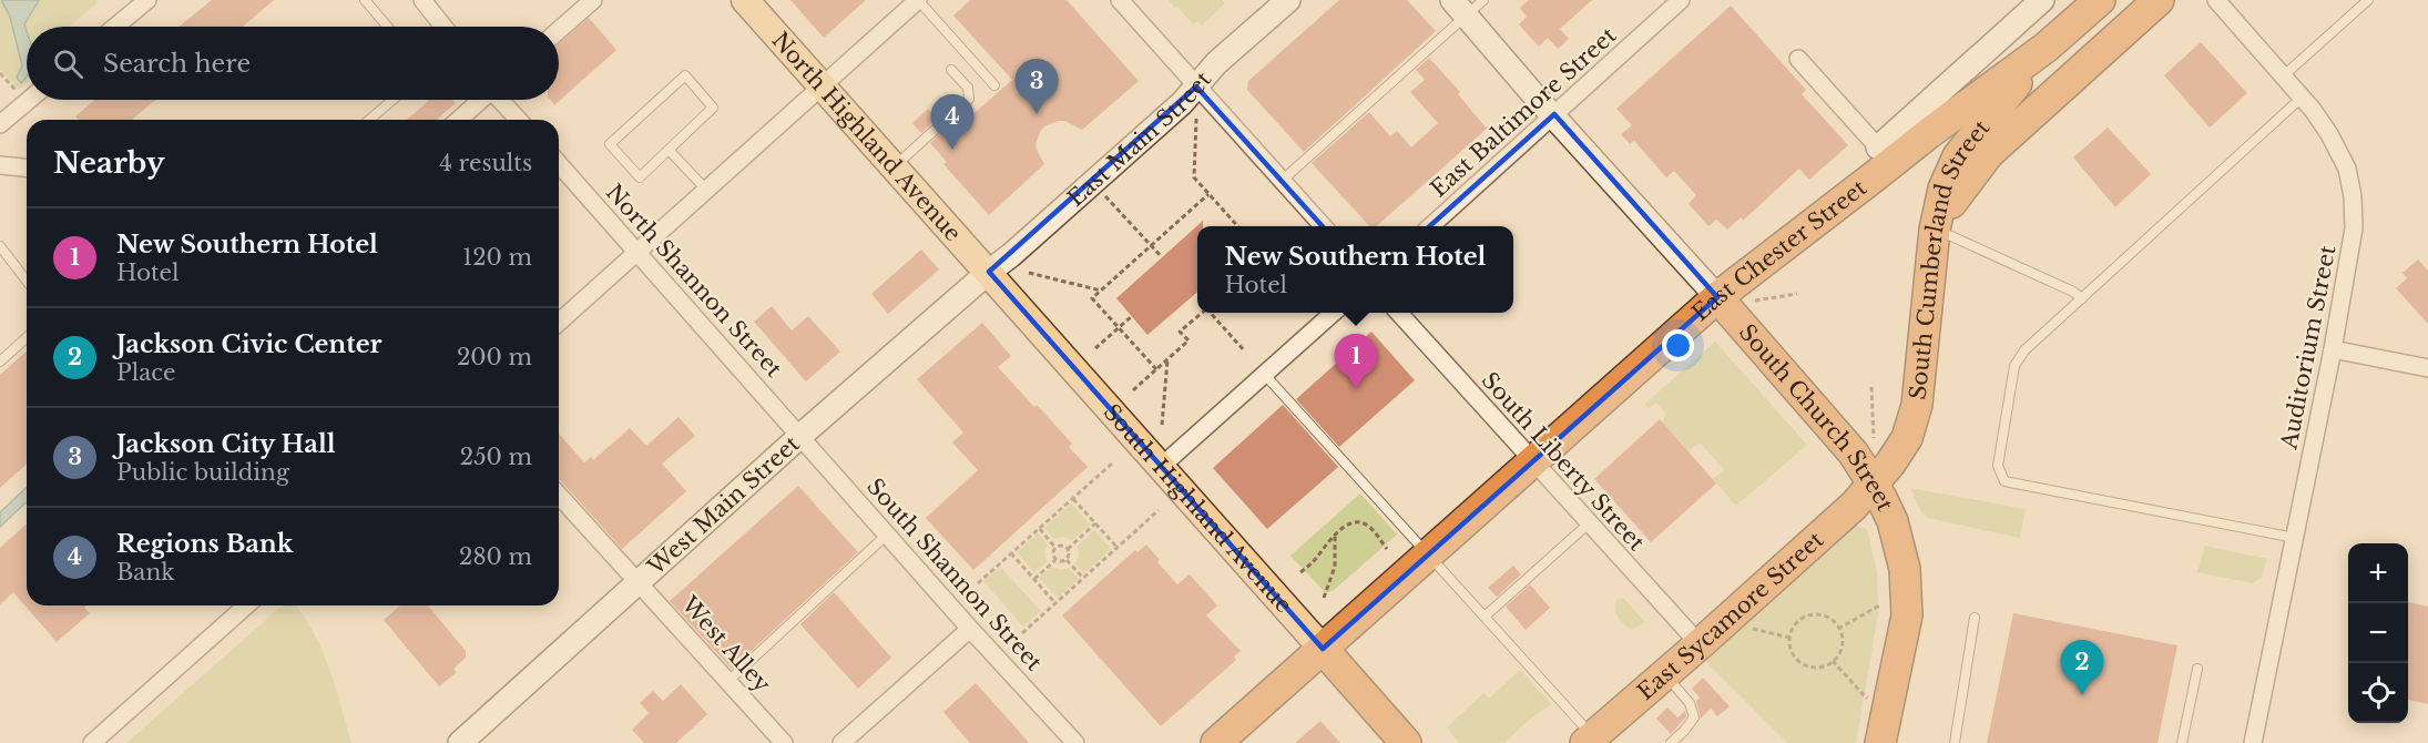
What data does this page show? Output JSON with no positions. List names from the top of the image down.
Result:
{
  "streets": {
    "highway": [
      "East Chester Street",
      "South Cumberland Street",
      "South Church Street",
      "South Highland Avenue",
      "East Sycamore Street"
    ],
    "main road": ["North Highland Avenue", "East Main Street", "West Main Street"],
    "street": [
      "East Baltimore Street",
      "North Shannon Street",
      "Auditorium Street",
      "South Liberty Street",
      "South Shannon Street",
      "West Alley"
    ]
  },
  "crossings": [
    ["East Baltimore Street", "South Church Street"],
    ["North Highland Avenue", "East Main Street"],
    ["North Highland Avenue", "West Main Street"],
    ["North Highland Avenue", "South Highland Avenue"],
    ["East Main Street", "West Main Street"],
    ["East Main Street", "South Highland Avenue"],
    ["East Chester Street", "South Cumberland Street"],
    ["East Chester Street", "South Church Street"],
    ["East Chester Street", "South Liberty Street"],
    ["East Chester Street", "South Highland Avenue"],
    ["South Cumberland Street", "South Church Street"],
    ["South Cumberland Street", "East Sycamore Street"],
    ["North Shannon Street", "West Main Street"],
    ["North Shannon Street", "South Shannon Street"],
    ["South Church Street", "East Sycamore Street"],
    ["South Liberty Street", "East Sycamore Street"],
    ["West Main Street", "South Highland Avenue"],
    ["West Main Street", "South Shannon Street"],
    ["West Main Street", "West Alley"]
  ],
  "page": {
    "search": "Search here",
    "pins": [
      "3",
      "4",
      "1",
      "2"
    ],
    "heading": ["Nearby", "4 results"],
    "list": [
      {
        "mark": "1",
        "name": "New Southern Hotel",
        "note": "Hotel",
        "value": "120 m"
      },
      {
        "mark": "2",
        "name": "Jackson Civic Center",
        "note": "Place",
        "value": "200 m"
      },
      {
        "mark": "3",
        "name": "Jackson City Hall",
        "note": "Public building",
        "value": "250 m"
      },
      {
        "mark": "4",
        "name": "Regions Bank",
        "note": "Bank",
        "value": "280 m"
      }
    ],
    "popup": ["New Southern Hotel", "Hotel"],
    "map_buttons": ["+", "−"]
  }
}
